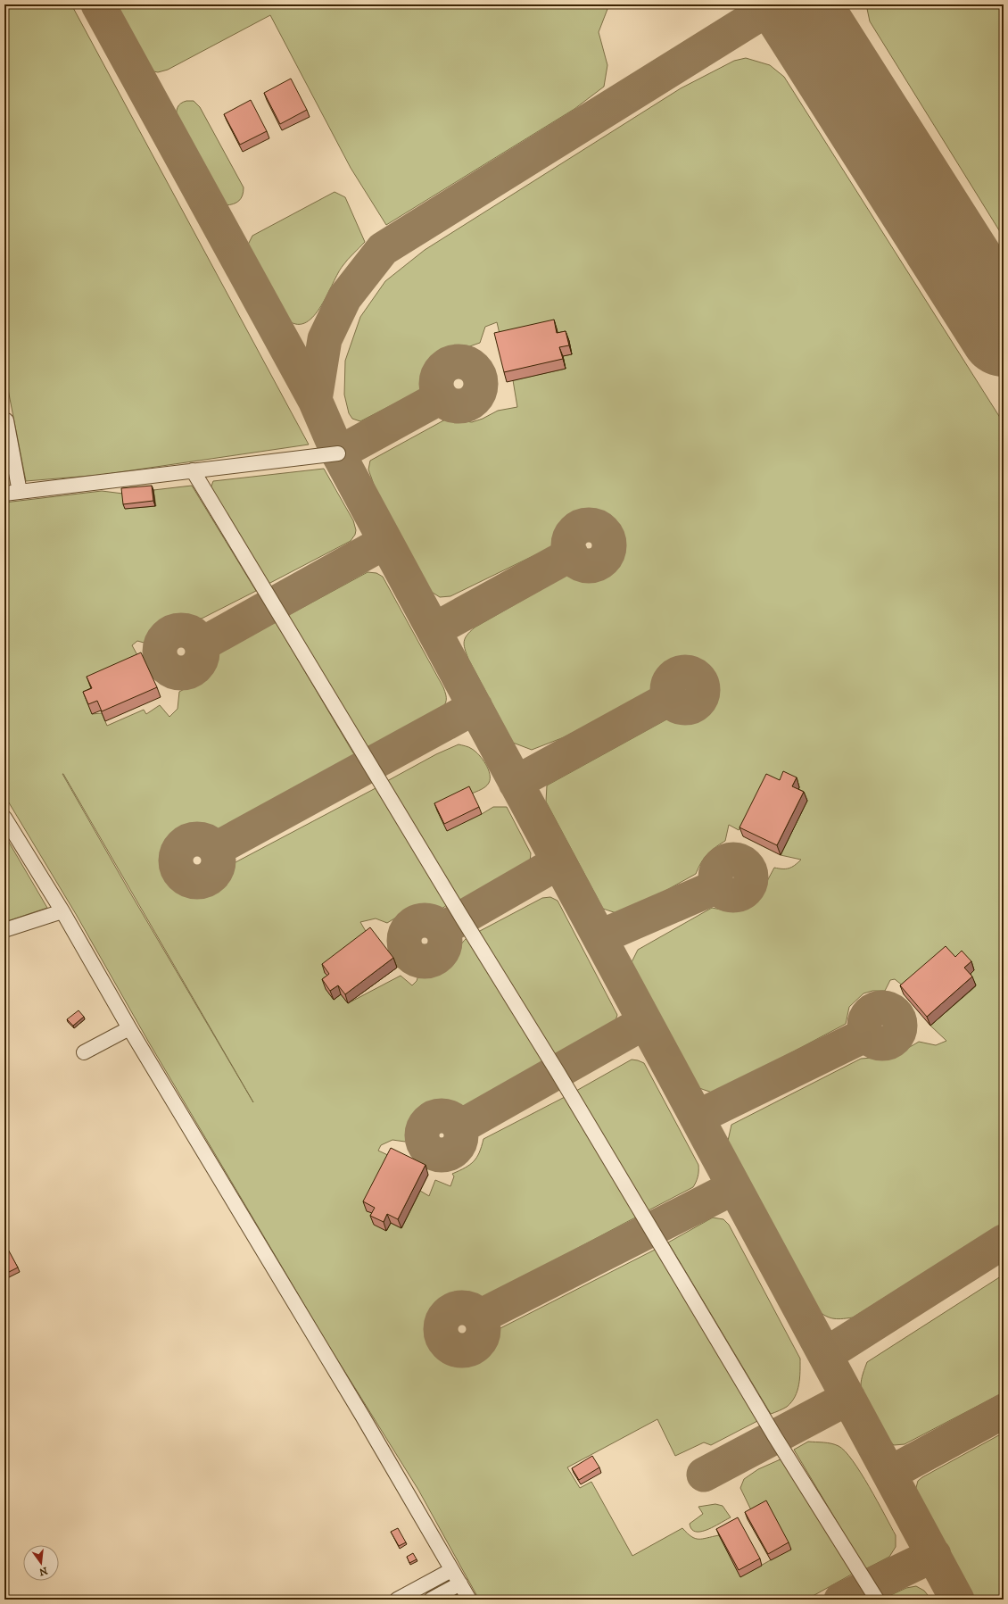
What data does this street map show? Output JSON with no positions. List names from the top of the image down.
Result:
{
  "north": "bottom"
}
